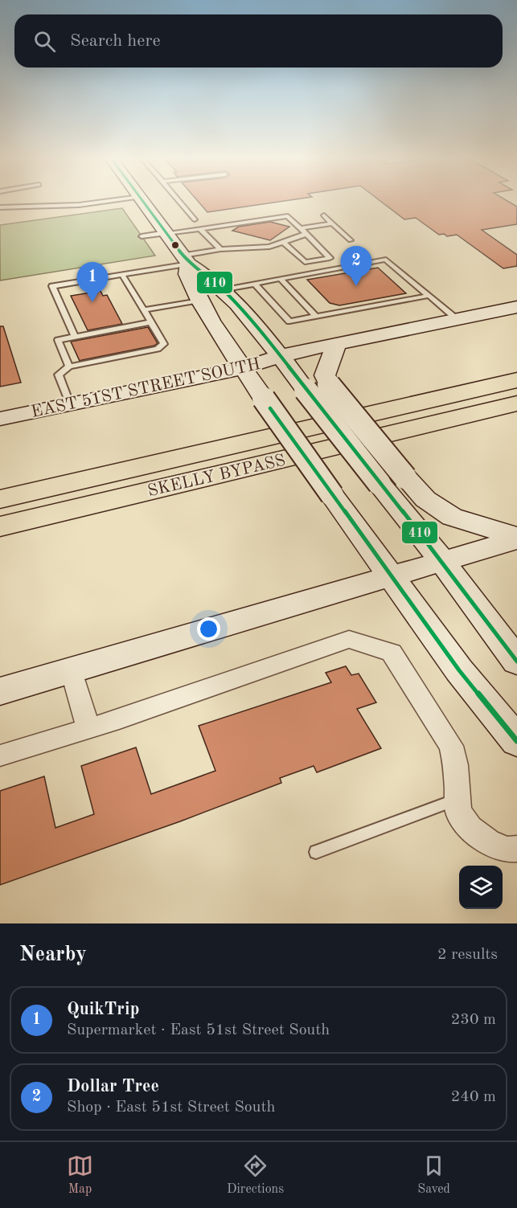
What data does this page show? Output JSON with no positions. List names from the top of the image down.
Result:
{
  "streets": {
    "highway": ["SKELLY BYPASS"],
    "main road": ["EAST 51ST STREET SOUTH"]
  },
  "lines": ["transit line 410"],
  "page": {
    "search": "Search here",
    "pins": ["2", "1"],
    "heading": ["Nearby", "2 results"],
    "list": [
      {
        "mark": "1",
        "name": "QuikTrip",
        "note": "Supermarket · East 51st Street South",
        "value": "230 m"
      },
      {
        "mark": "2",
        "name": "Dollar Tree",
        "note": "Shop · East 51st Street South",
        "value": "240 m"
      }
    ],
    "nav": ["Map", "Directions", "Saved"]
  }
}
